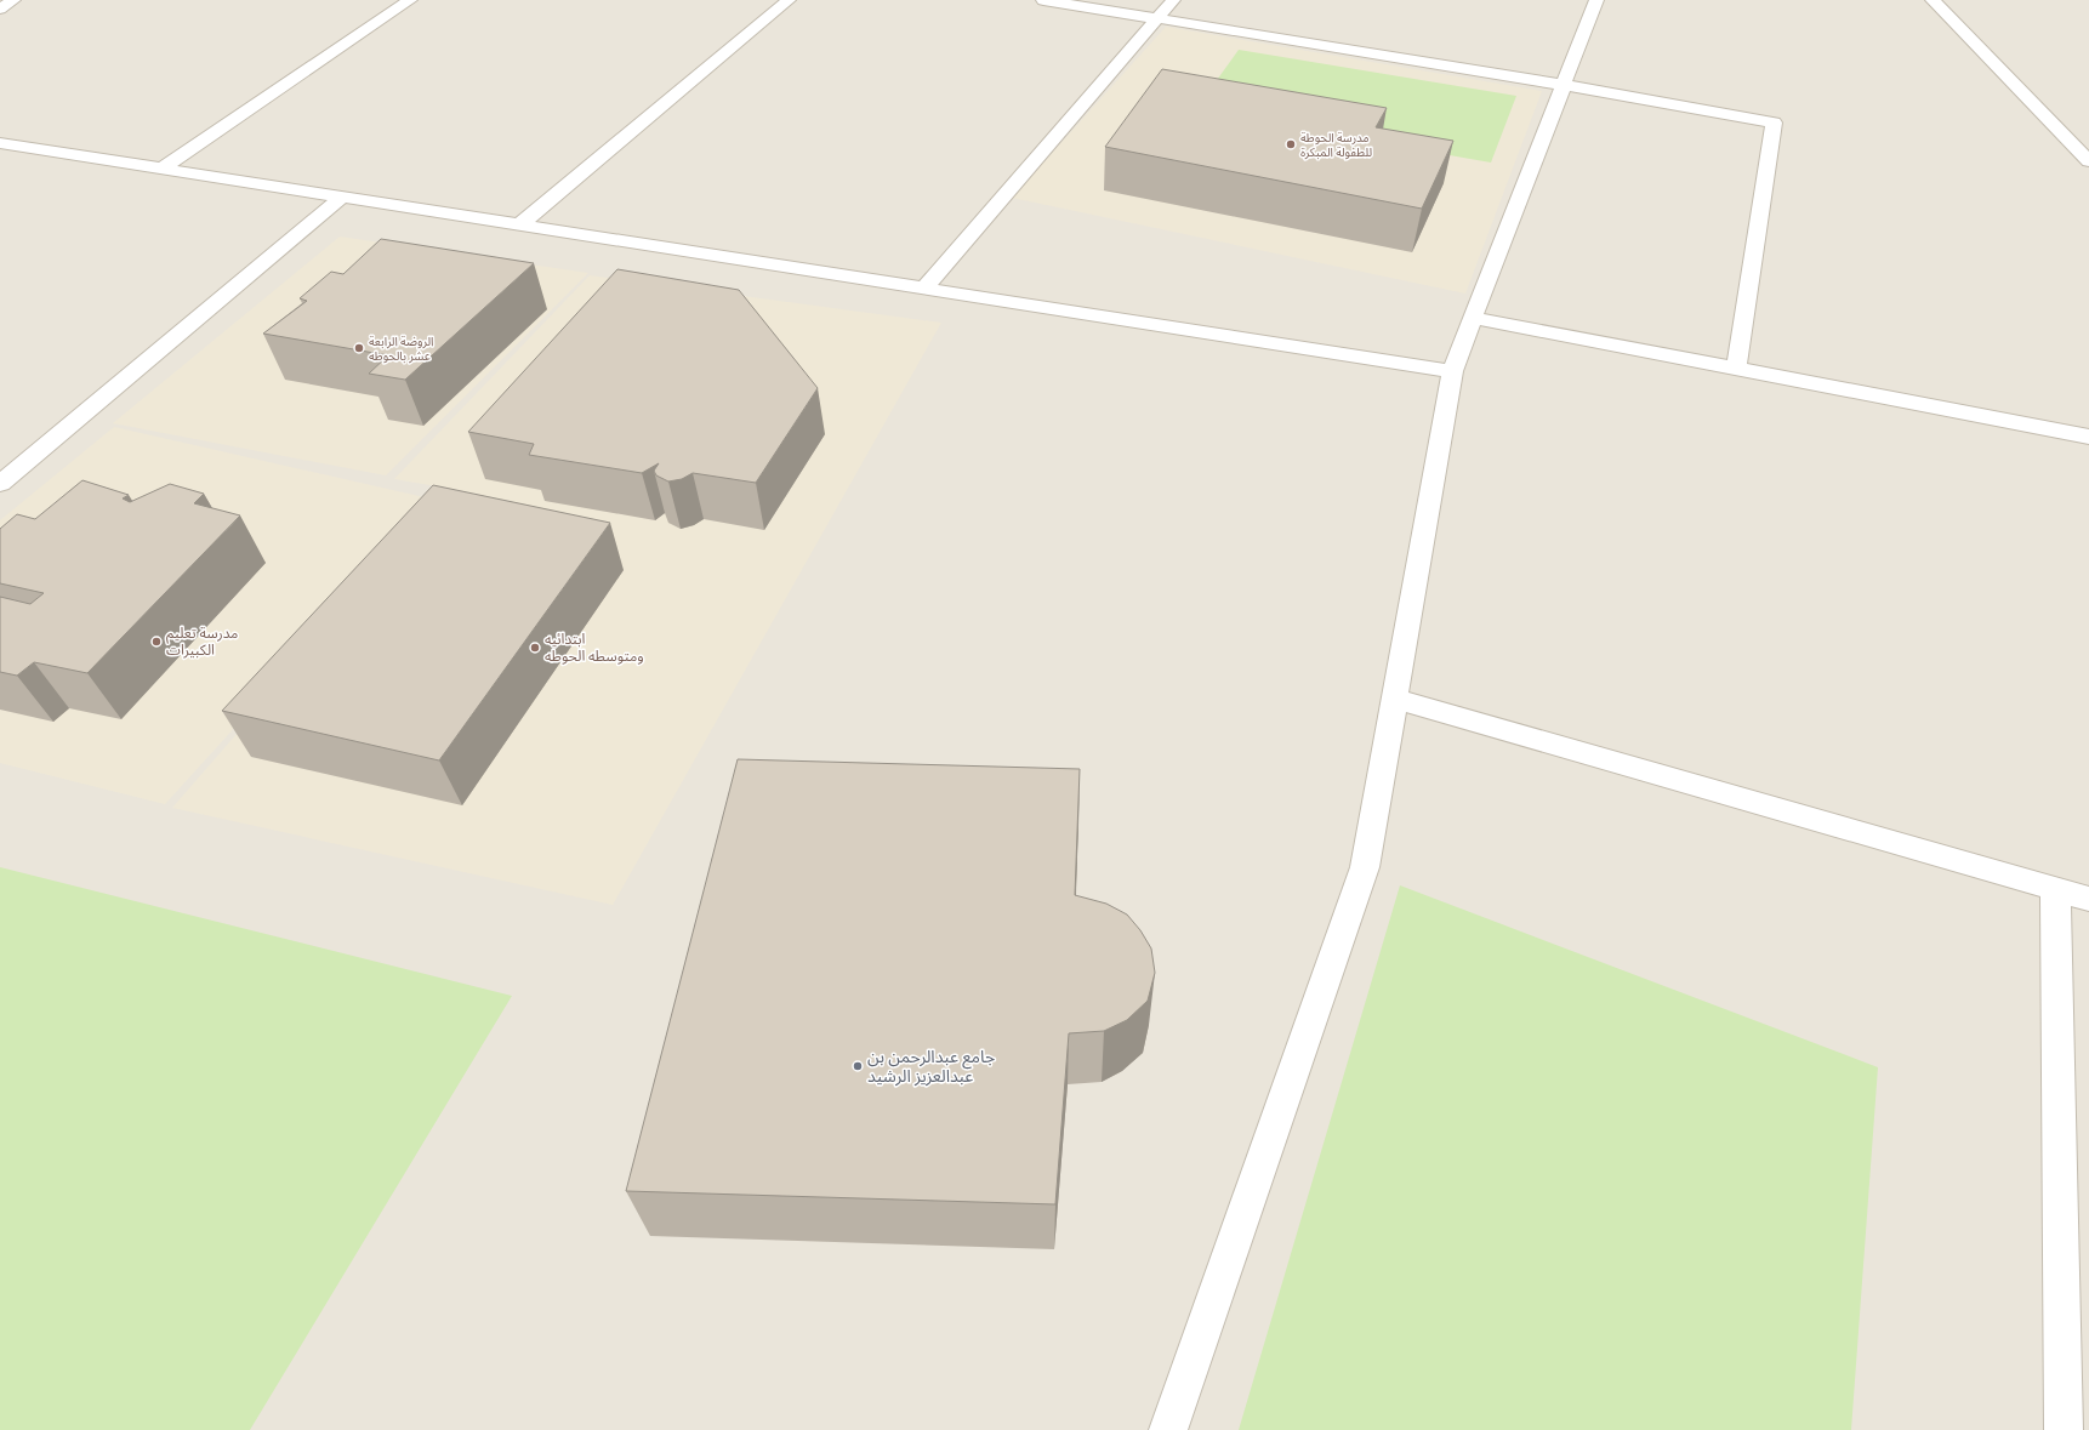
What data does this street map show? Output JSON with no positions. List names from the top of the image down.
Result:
{
  "places": [
    "مدرسة الحوطة للطفولة المبكرة",
    "الروضة الرابعة عشر بالحوطه",
    "مدرسة تعليم الكبيرات",
    "ابتدائيه ومتوسطه الحوطه",
    "جامع عبدالرحمن بن عبدالعزيز الرشيد"
  ]
}
